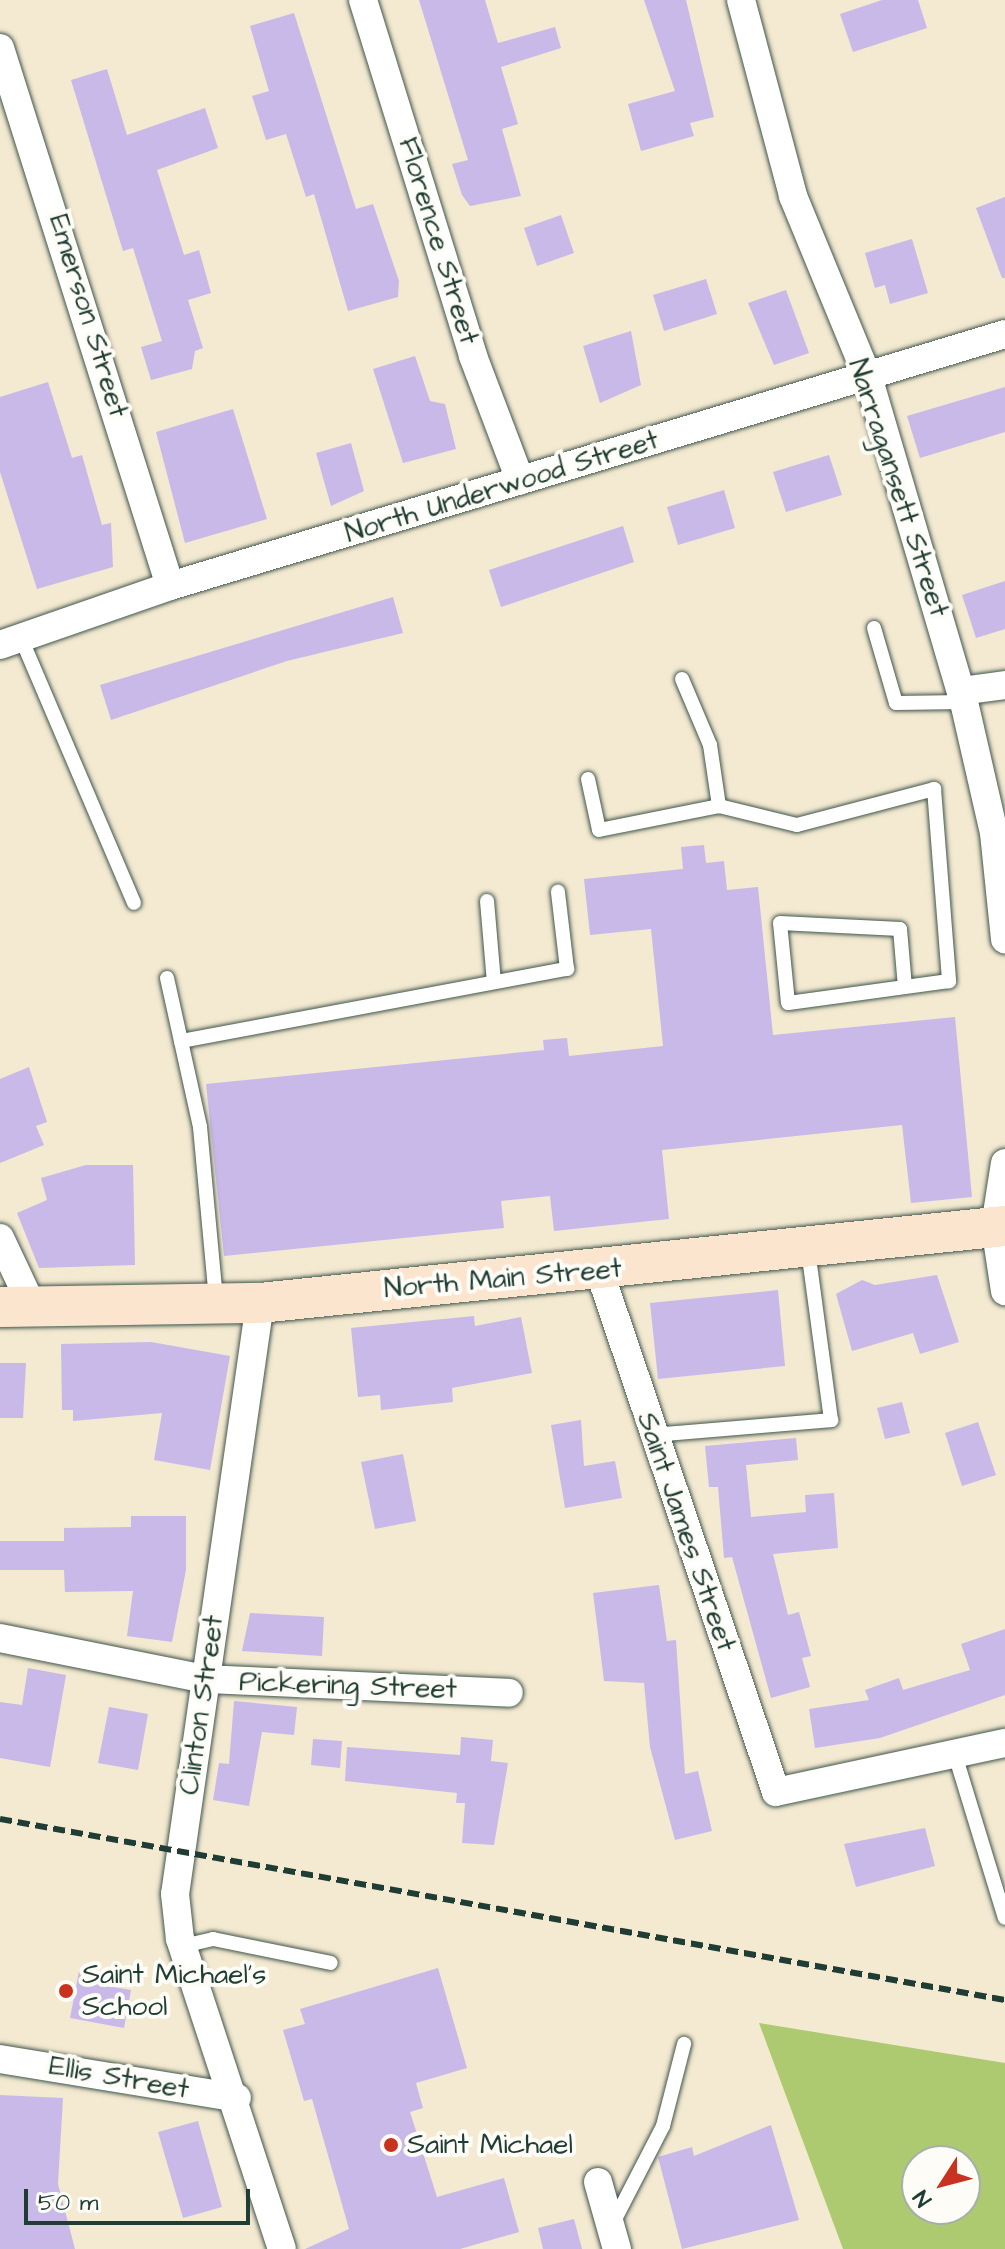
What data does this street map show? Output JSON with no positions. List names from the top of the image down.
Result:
{
  "streets": {
    "main road": ["North Main Street"],
    "street": [
      "Florence Street",
      "Emerson Street",
      "North Underwood Street",
      "Narragansett Street",
      "Saint James Street",
      "Pickering Street",
      "Clinton Street",
      "Ellis Street"
    ]
  },
  "crossings": [
    ["Florence Street", "North Underwood Street"],
    ["Emerson Street", "North Underwood Street"],
    ["North Underwood Street", "Narragansett Street"],
    ["North Main Street", "Saint James Street"],
    ["North Main Street", "Clinton Street"],
    ["Pickering Street", "Clinton Street"],
    ["Clinton Street", "Ellis Street"]
  ],
  "places": ["Saint Michael's School", "Saint Michael"],
  "scale_bar": "50 m",
  "north": "bottom left"
}
